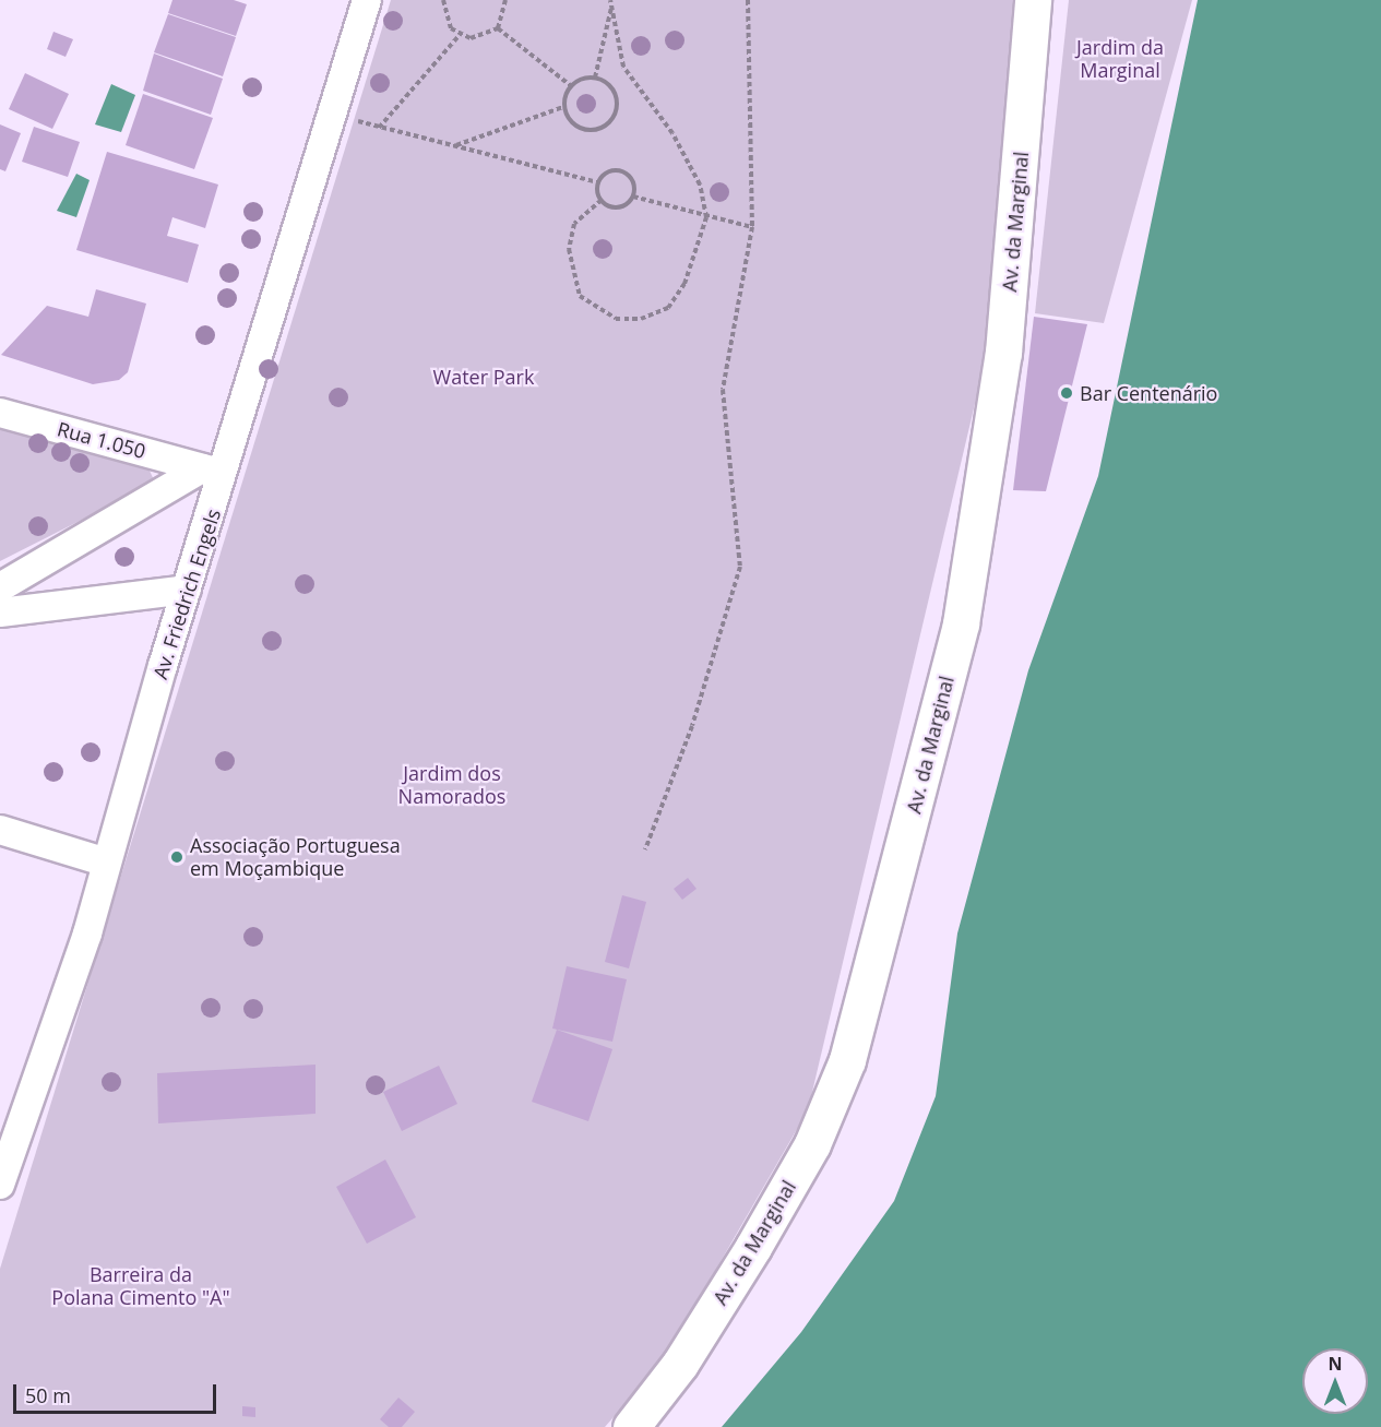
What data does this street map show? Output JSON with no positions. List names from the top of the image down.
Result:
{
  "streets": {
    "main road": ["Av. da Marginal"],
    "street": ["Rua 1.050", "Av. Friedrich Engels"]
  },
  "crossings": [
    ["Rua 1.050", "Av. Friedrich Engels"]
  ],
  "parks": [
    "Jardim da Marginal",
    "Water Park",
    "Jardim dos Namorados",
    "Barreira da Polana Cimento \"A\""
  ],
  "places": ["Bar Centenário", "Associação Portuguesa em Moçambique"],
  "scale_bar": "50 m",
  "north": "top"
}
